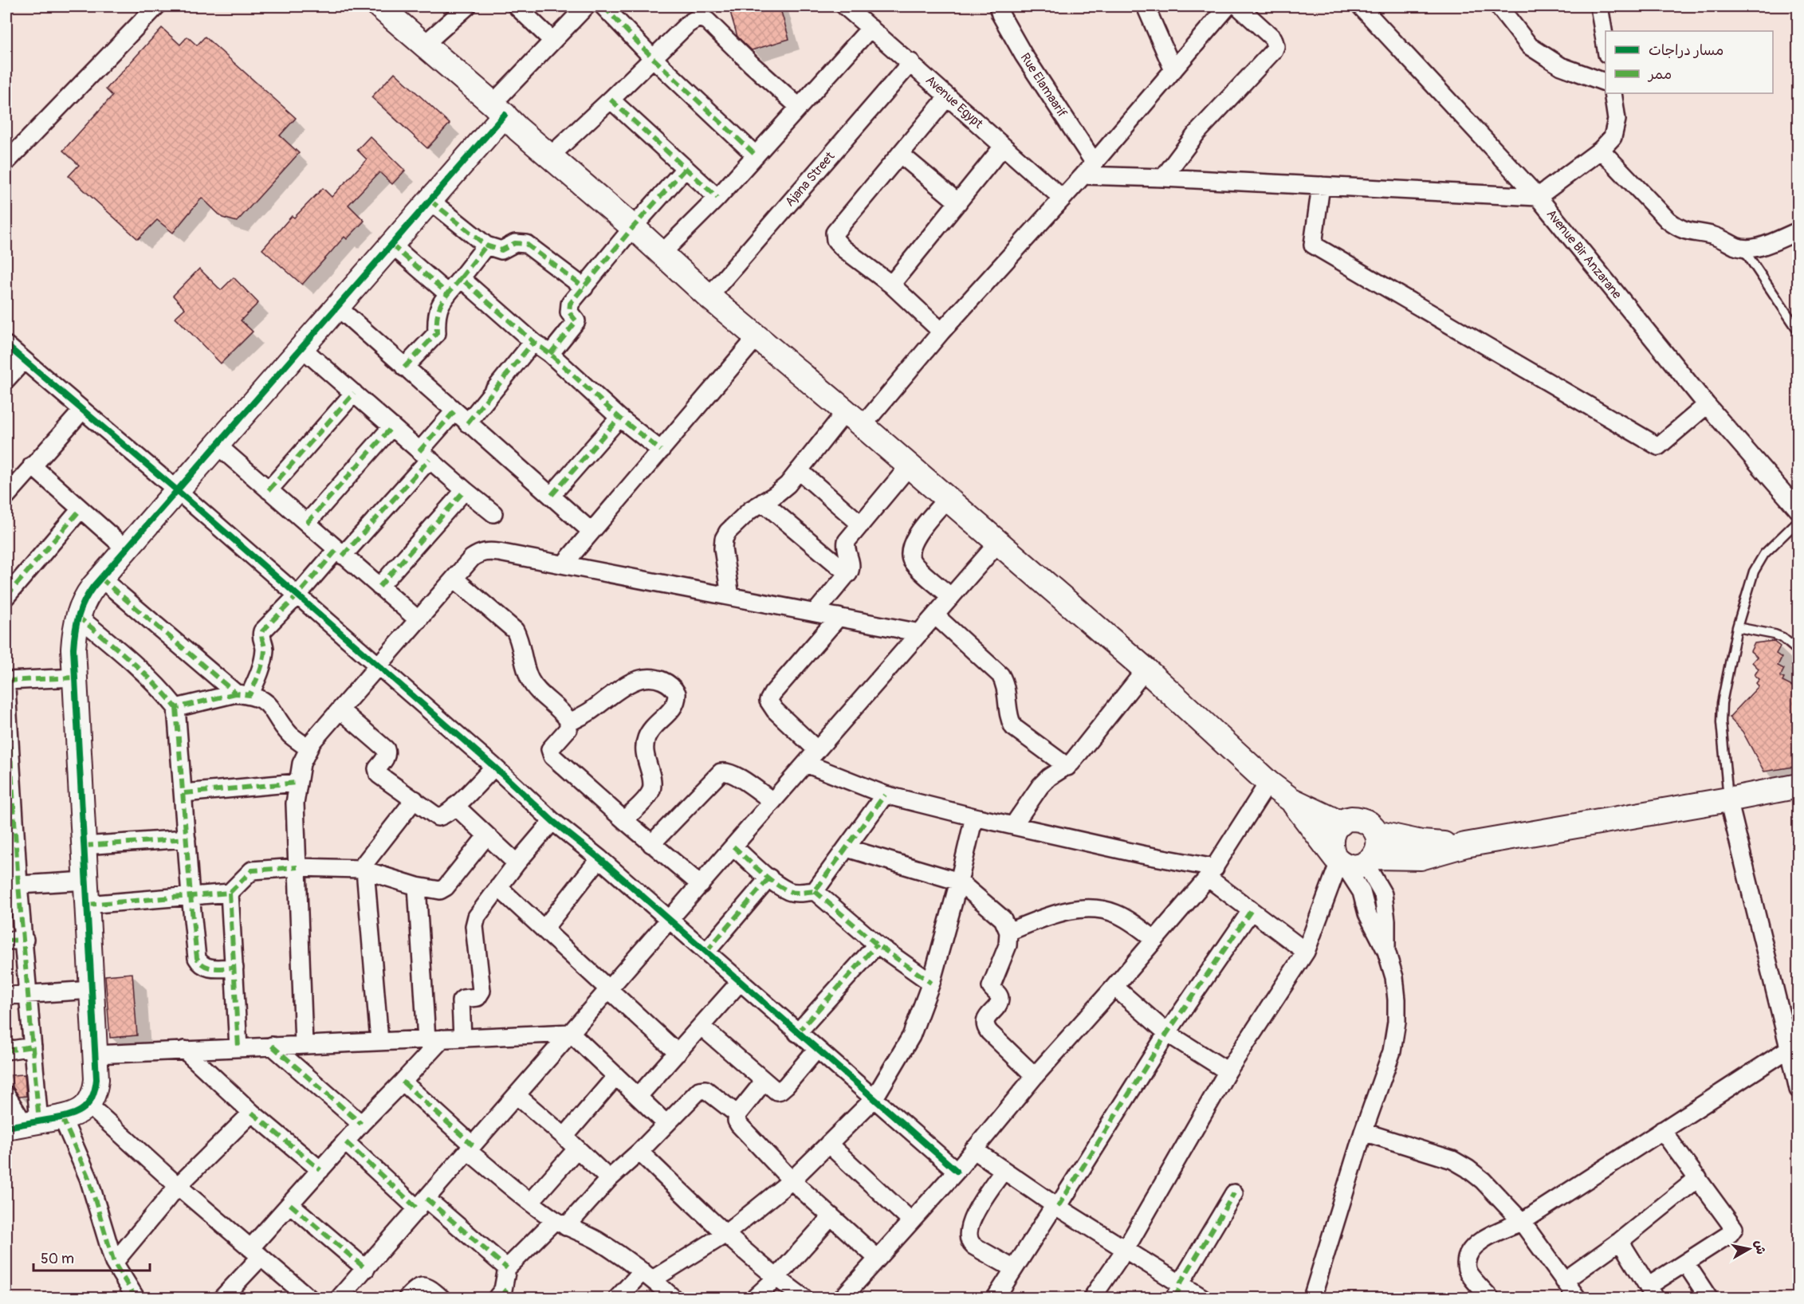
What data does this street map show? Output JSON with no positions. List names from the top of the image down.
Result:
{
  "streets": {
    "street": [
      "Rue Elamaarif",
      "Avenue Egypt",
      "Ajana Street",
      "Avenue Bir Anzarane"
    ]
  },
  "crossings": [
    ["Avenue Egypt", "Ajana Street"]
  ],
  "legend": ["مسار دراجات", "ممر"],
  "scale_bar": "50 m",
  "north": "right"
}
